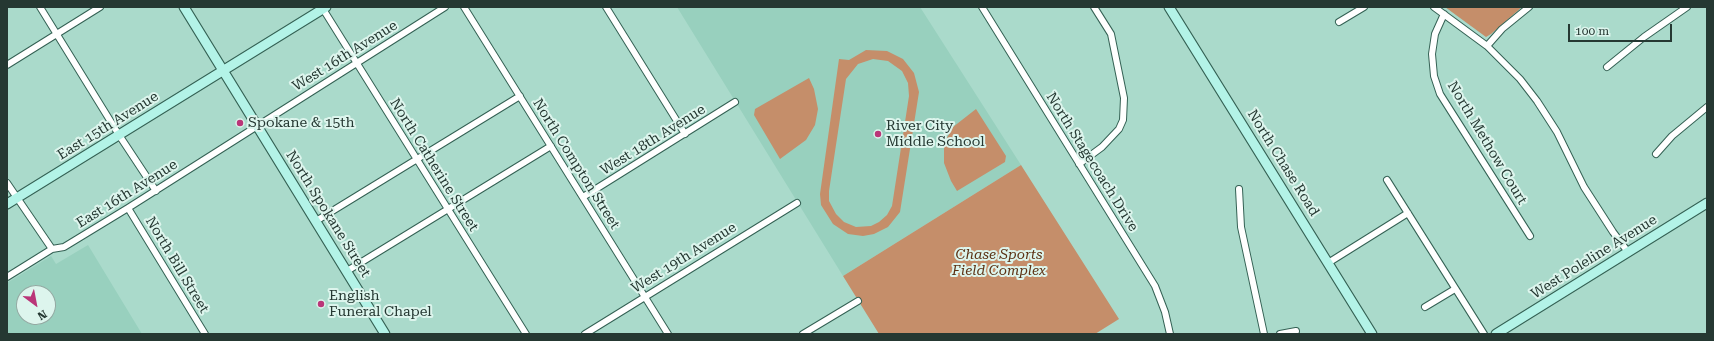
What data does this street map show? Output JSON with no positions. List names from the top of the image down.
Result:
{
  "streets": {
    "street": [
      "West 16th Avenue",
      "East 15th Avenue",
      "West 18th Avenue",
      "North Methow Court",
      "North Stagecoach Drive",
      "North Chase Road",
      "North Compton Street",
      "North Catherine Street",
      "East 16th Avenue",
      "North Spokane Street",
      "West Poleline Avenue",
      "West 19th Avenue",
      "North Bill Street"
    ]
  },
  "crossings": [
    ["West 16th Avenue", "North Catherine Street"],
    ["West 16th Avenue", "East 16th Avenue"],
    ["West 16th Avenue", "North Spokane Street"],
    ["East 15th Avenue", "North Catherine Street"],
    ["East 15th Avenue", "North Spokane Street"],
    ["West 18th Avenue", "North Compton Street"],
    ["North Compton Street", "West 19th Avenue"],
    ["East 16th Avenue", "North Spokane Street"],
    ["East 16th Avenue", "North Bill Street"]
  ],
  "parks": ["Chase Sports Field Complex"],
  "places": ["Spokane & 15th", "River City Middle School", "English Funeral Chapel"],
  "scale_bar": "100 m",
  "north": "bottom right"
}
